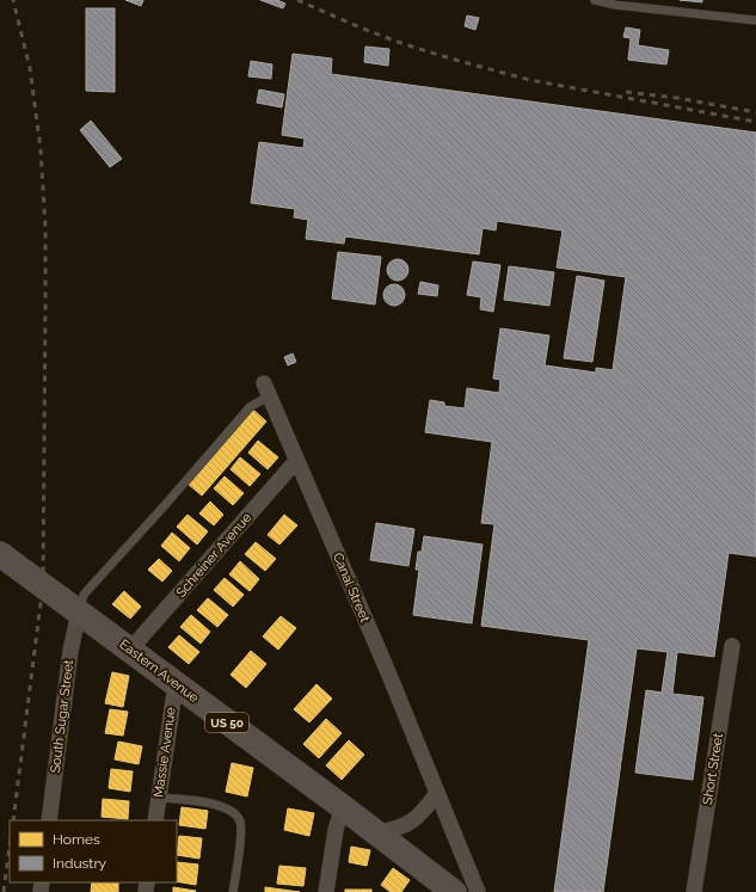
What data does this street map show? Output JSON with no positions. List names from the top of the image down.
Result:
{
  "streets": {
    "main road": ["Eastern Avenue", "US 50"],
    "street": [
      "Schreiner Avenue",
      "Canal Street",
      "South Sugar Street",
      "Massie Avenue",
      "Short Street"
    ]
  },
  "crossings": [
    ["Schreiner Avenue", "Canal Street"],
    ["Schreiner Avenue", "Eastern Avenue"],
    ["Eastern Avenue", "South Sugar Street"],
    ["Eastern Avenue", "Massie Avenue"]
  ],
  "legend": ["Homes", "Industry"]
}
